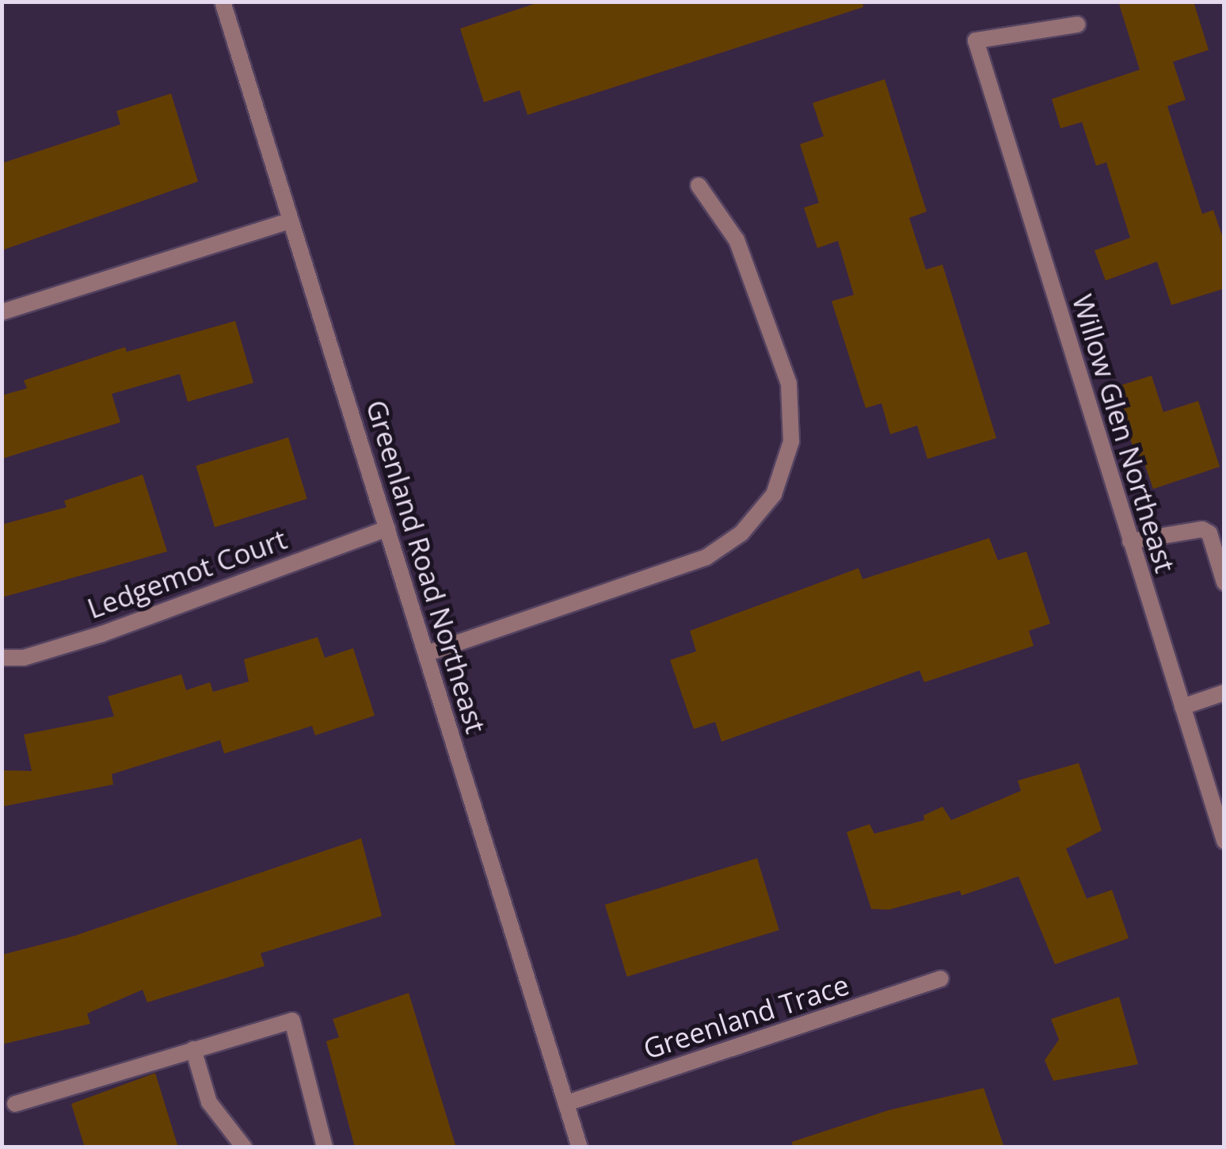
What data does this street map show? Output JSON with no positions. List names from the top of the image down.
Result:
{
  "streets": {
    "street": [
      "Willow Glen Northeast",
      "Greenland Road Northeast",
      "Ledgemot Court",
      "Greenland Trace"
    ]
  },
  "crossings": [
    ["Greenland Road Northeast", "Ledgemot Court"],
    ["Greenland Road Northeast", "Greenland Trace"]
  ]
}
